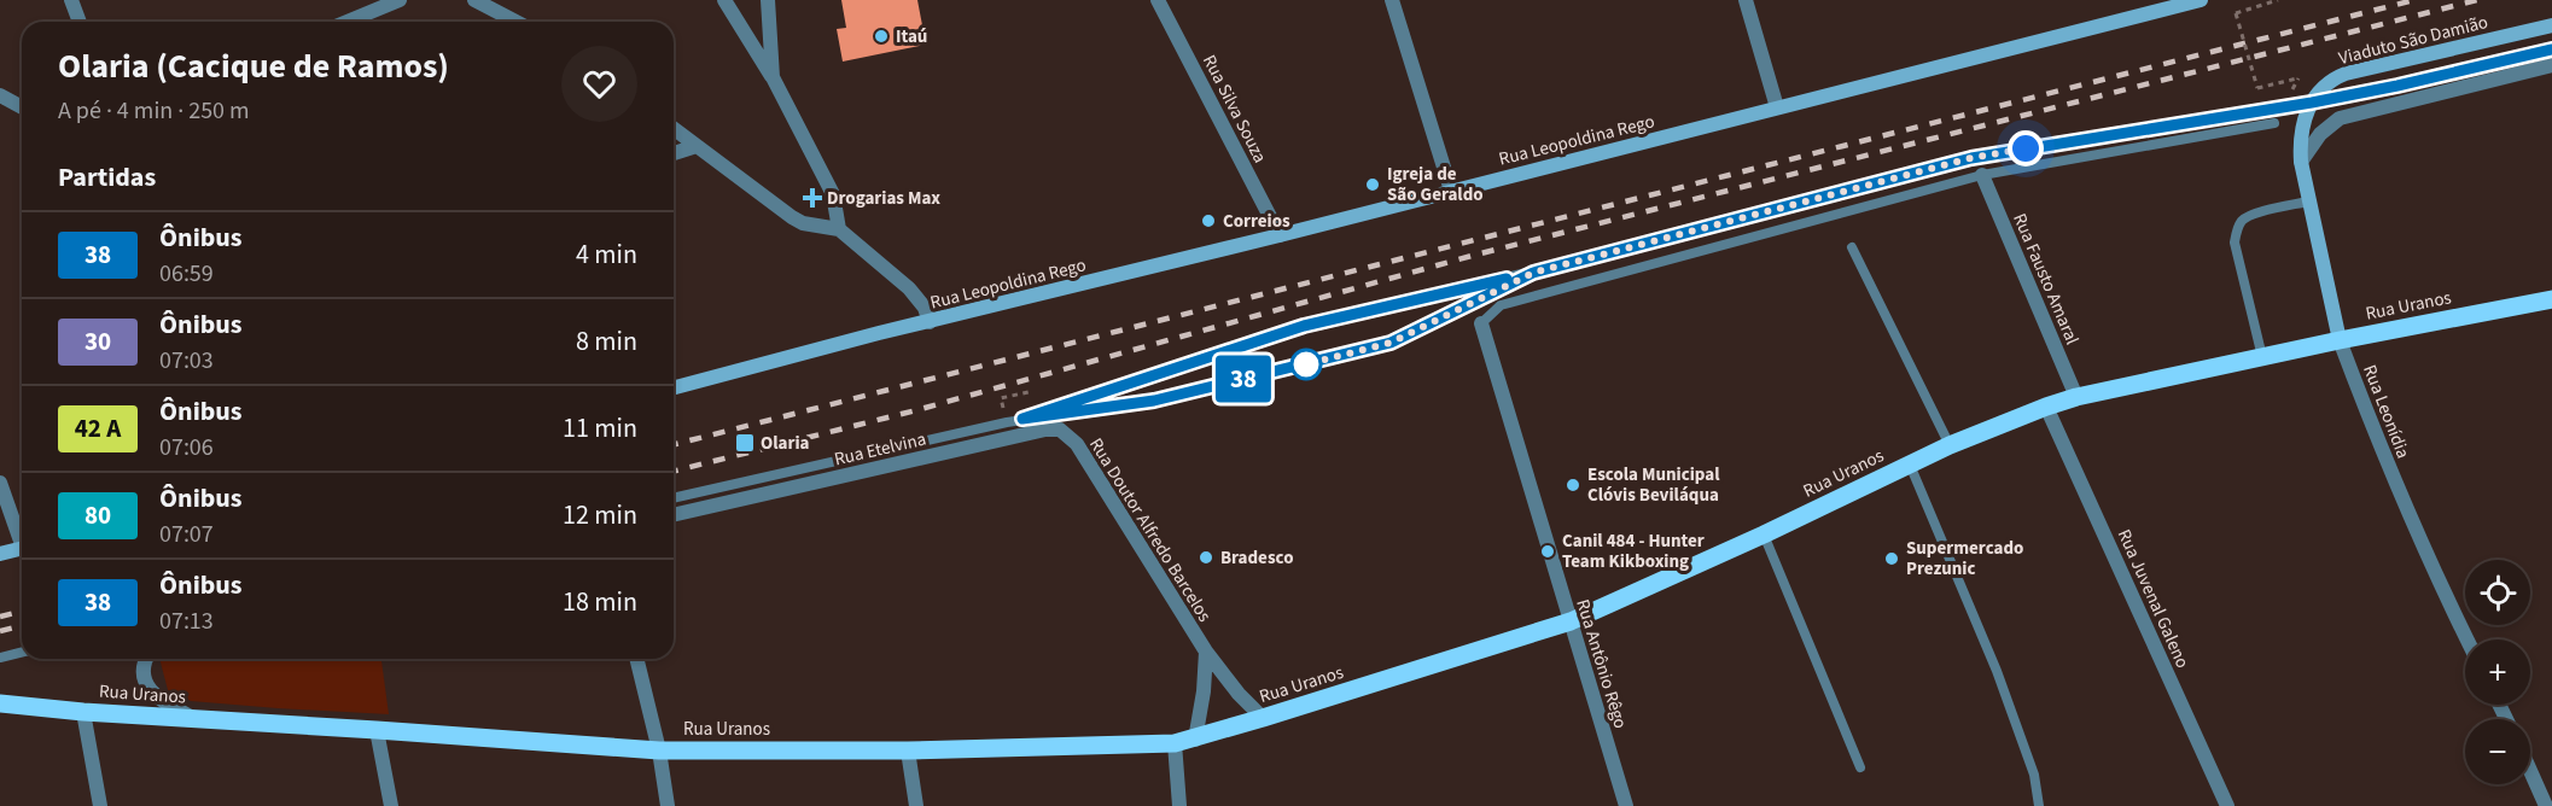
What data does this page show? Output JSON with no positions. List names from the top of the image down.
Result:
{
  "streets": {
    "main road": [
      "Viaduto São Damião",
      "Rua Leopoldina Rego",
      "Rua Uranos",
      "Rua Leonídia"
    ],
    "street": [
      "Rua Silva Souza",
      "Rua Fausto Amaral",
      "Rua Etelvina",
      "Rua Doutor Alfredo Barcelos",
      "Rua Juvenal Galeno",
      "Rua Antônio Rêgo"
    ]
  },
  "crossings": [
    ["Viaduto São Damião", "Rua Leonídia"],
    ["Rua Silva Souza", "Rua Leopoldina Rego"],
    ["Rua Fausto Amaral", "Rua Uranos"],
    ["Rua Uranos", "Rua Leonídia"],
    ["Rua Uranos", "Rua Doutor Alfredo Barcelos"],
    ["Rua Uranos", "Rua Juvenal Galeno"],
    ["Rua Uranos", "Rua Antônio Rêgo"],
    ["Rua Etelvina", "Rua Doutor Alfredo Barcelos"]
  ],
  "places": {
    "other": [
      "Itaú",
      "Igreja de São Geraldo",
      "Correios",
      "Escola Municipal Clóvis Beviláqua",
      "Canil 484 - Hunter Team Kikboxing",
      "Bradesco",
      "Supermercado Prezunic"
    ],
    "health": ["Drogarias Max"],
    "transit": ["Olaria"]
  },
  "lines": ["bus line 38"],
  "page": {
    "on_map": "38",
    "heading": [
      ["Olaria (Cacique de Ramos)", "A pé · 4 min · 250 m"],
      "Partidas"
    ],
    "list": [
      {
        "mark": "38",
        "name": "Ônibus",
        "note": "06:59",
        "value": "4 min"
      },
      {
        "mark": "30",
        "name": "Ônibus",
        "note": "07:03",
        "value": "8 min"
      },
      {
        "mark": "42 A",
        "name": "Ônibus",
        "note": "07:06",
        "value": "11 min"
      },
      {
        "mark": "80",
        "name": "Ônibus",
        "note": "07:07",
        "value": "12 min"
      },
      {
        "mark": "38",
        "name": "Ônibus",
        "note": "07:13",
        "value": "18 min"
      }
    ],
    "map_buttons": ["+", "−"]
  }
}
